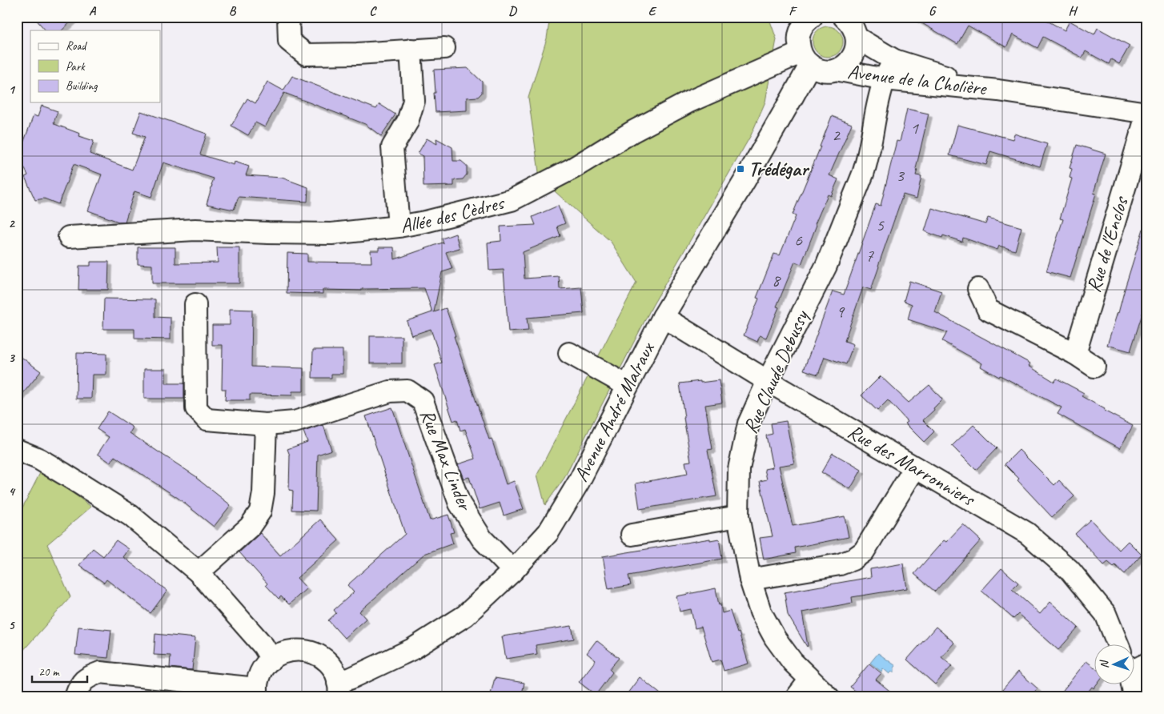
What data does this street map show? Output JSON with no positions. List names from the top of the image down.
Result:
{
  "streets": {
    "street": [
      "Avenue de la Cholière",
      "Allée des Cèdres",
      "Rue de l'Enclos",
      "Rue Claude Debussy",
      "Avenue André Malraux",
      "Rue Max Linder",
      "Rue des Marronniers"
    ]
  },
  "crossings": [
    ["Avenue de la Cholière", "Allée des Cèdres"],
    ["Avenue de la Cholière", "Rue de l'Enclos"],
    ["Avenue de la Cholière", "Rue Claude Debussy"],
    ["Avenue de la Cholière", "Avenue André Malraux"],
    ["Allée des Cèdres", "Avenue André Malraux"],
    ["Rue Claude Debussy", "Rue des Marronniers"],
    ["Avenue André Malraux", "Rue Max Linder"],
    ["Avenue André Malraux", "Rue des Marronniers"]
  ],
  "places": {
    "transit": ["Trédégar"]
  },
  "house_numbers": [
    "1",
    "2",
    "3",
    "5",
    "6",
    "7",
    "8",
    "9"
  ],
  "legend": ["Road", "Park", "Building"],
  "scale_bar": "20 m",
  "north": "left",
  "grid": {
    "columns": [
      "A",
      "B",
      "C",
      "D",
      "E",
      "F",
      "G",
      "H"
    ],
    "rows": [
      "1",
      "2",
      "3",
      "4",
      "5"
    ]
  }
}
